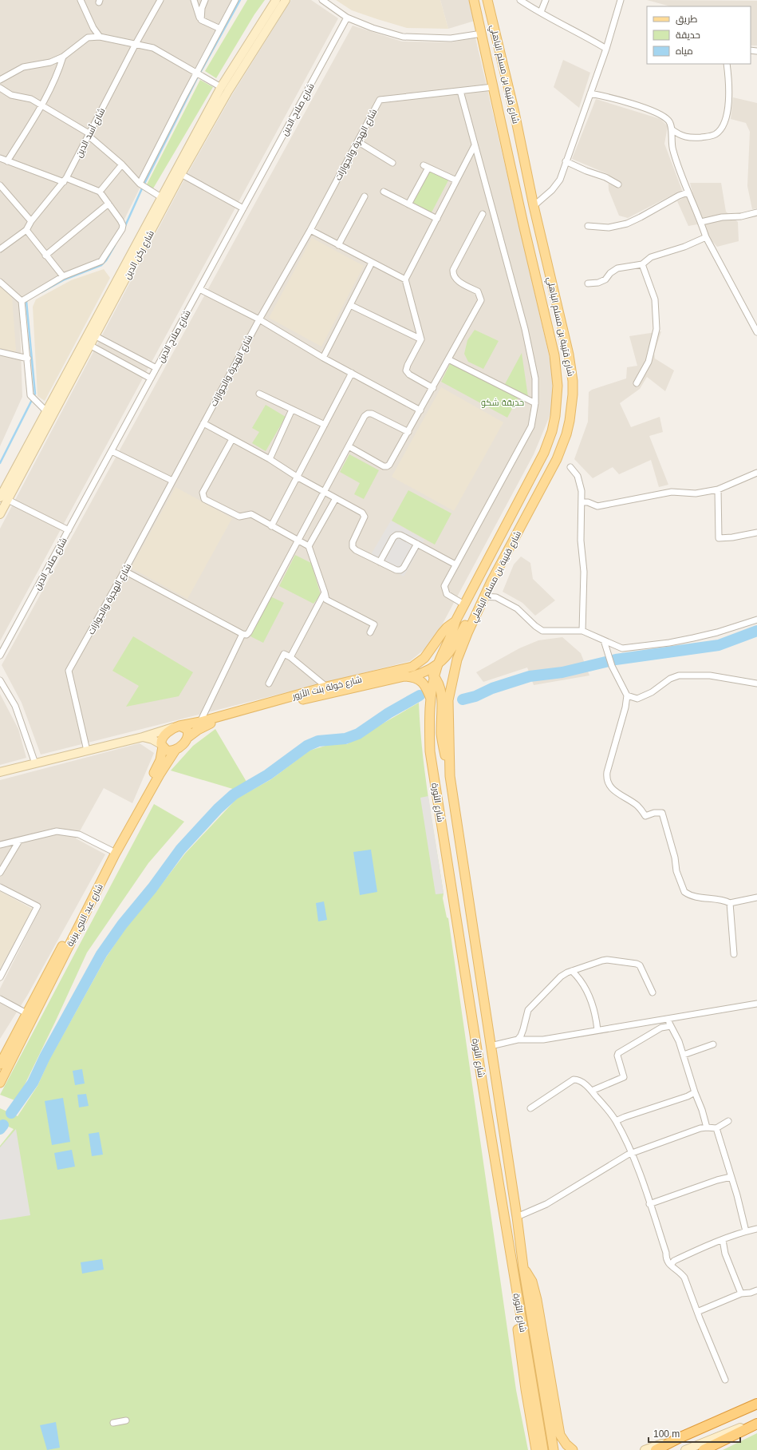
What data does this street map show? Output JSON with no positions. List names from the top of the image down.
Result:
{
  "streets": {
    "main road": [
      "شارع قتيبة بن مسلم الباهلي",
      "شارع ركن الدين",
      "شارع خولة بنت الأزور",
      "شارع الثورة",
      "شارع عبد النبي برنية"
    ],
    "street": ["شارع صلاح الدين", "شارع أسد الدين", "شارع الهجرة والجوازات"]
  },
  "crossings": [
    ["شارع قتيبة بن مسلم الباهلي", "شارع الهجرة والجوازات"],
    ["شارع قتيبة بن مسلم الباهلي", "شارع خولة بنت الأزور"],
    ["شارع قتيبة بن مسلم الباهلي", "شارع الثورة"],
    ["شارع خولة بنت الأزور", "شارع الثورة"],
    ["شارع خولة بنت الأزور", "شارع عبد النبي برنية"]
  ],
  "parks": ["حديقة شكو"],
  "legend": ["طريق", "حديقة", "مياه"],
  "scale_bar": "100 m"
}
